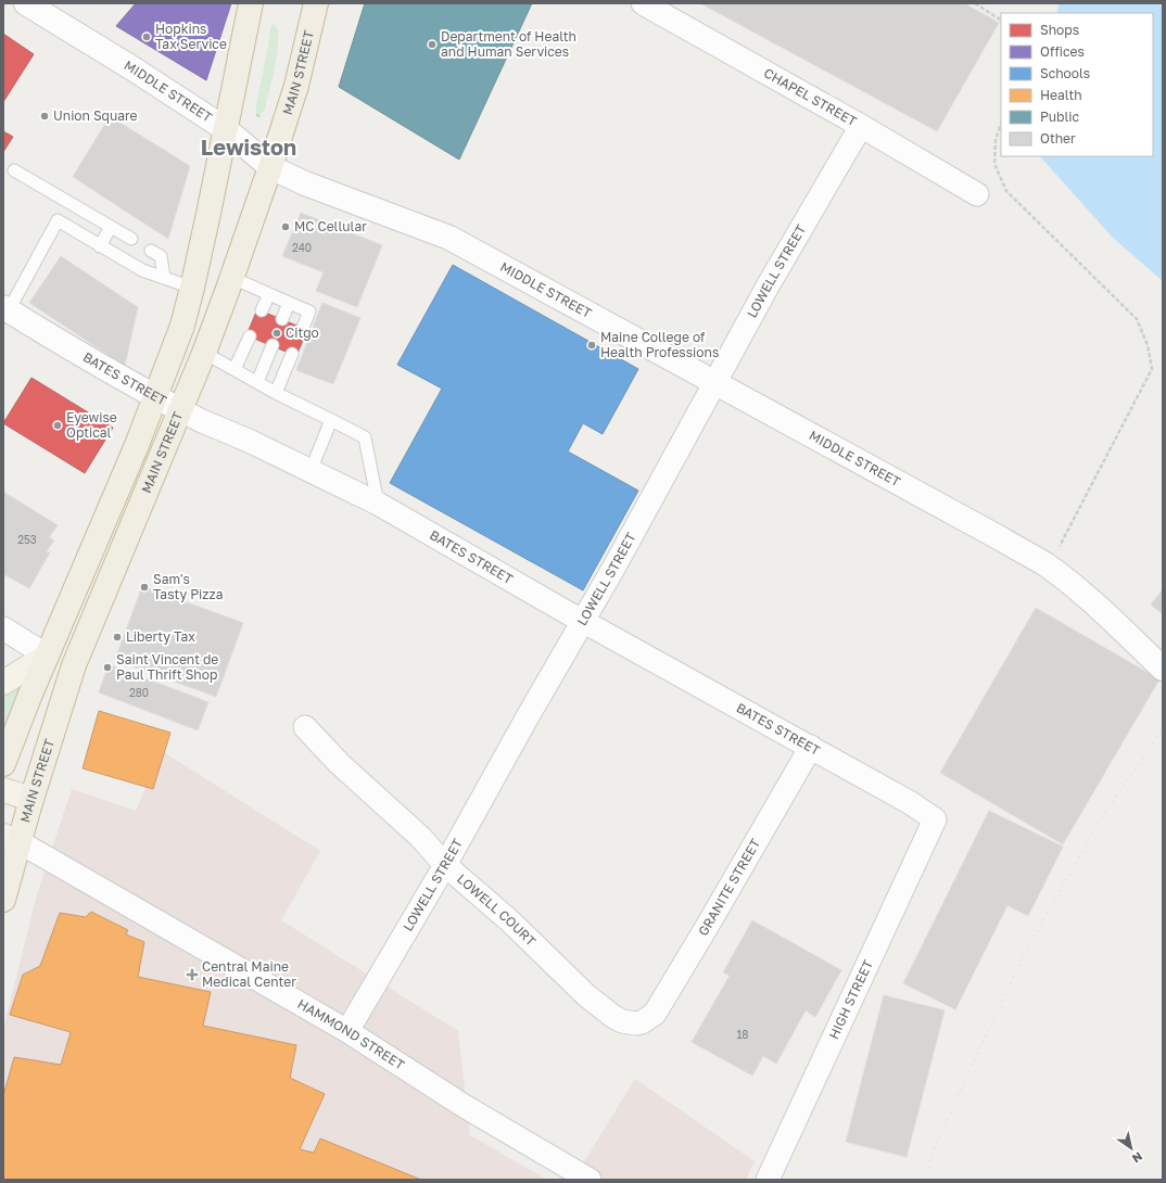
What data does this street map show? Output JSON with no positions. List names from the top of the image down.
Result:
{
  "streets": {
    "highway": ["MAIN STREET"],
    "street": [
      "MIDDLE STREET",
      "CHAPEL STREET",
      "LOWELL STREET",
      "BATES STREET",
      "GRANITE STREET",
      "LOWELL COURT",
      "HIGH STREET",
      "HAMMOND STREET"
    ]
  },
  "crossings": [
    ["MAIN STREET", "MIDDLE STREET"],
    ["MAIN STREET", "BATES STREET"],
    ["MAIN STREET", "HAMMOND STREET"],
    ["MIDDLE STREET", "LOWELL STREET"],
    ["CHAPEL STREET", "LOWELL STREET"],
    ["LOWELL STREET", "BATES STREET"],
    ["LOWELL STREET", "LOWELL COURT"],
    ["LOWELL STREET", "HAMMOND STREET"],
    ["BATES STREET", "GRANITE STREET"],
    ["BATES STREET", "HIGH STREET"],
    ["GRANITE STREET", "LOWELL COURT"]
  ],
  "districts": ["Lewiston"],
  "places": {
    "other": [
      "Hopkins Tax Service",
      "Department of Health and Human Services",
      "Union Square",
      "MC Cellular",
      "Citgo",
      "Maine College of Health Professions",
      "Eyewise Optical",
      "Sam's Tasty Pizza",
      "Liberty Tax",
      "Saint Vincent de Paul Thrift Shop"
    ],
    "health": ["Central Maine Medical Center"]
  },
  "house_numbers": [
    "240",
    "253",
    "280",
    "18"
  ],
  "legend": [
    "Shops",
    "Offices",
    "Schools",
    "Health",
    "Public",
    "Other"
  ],
  "north": "bottom right"
}
